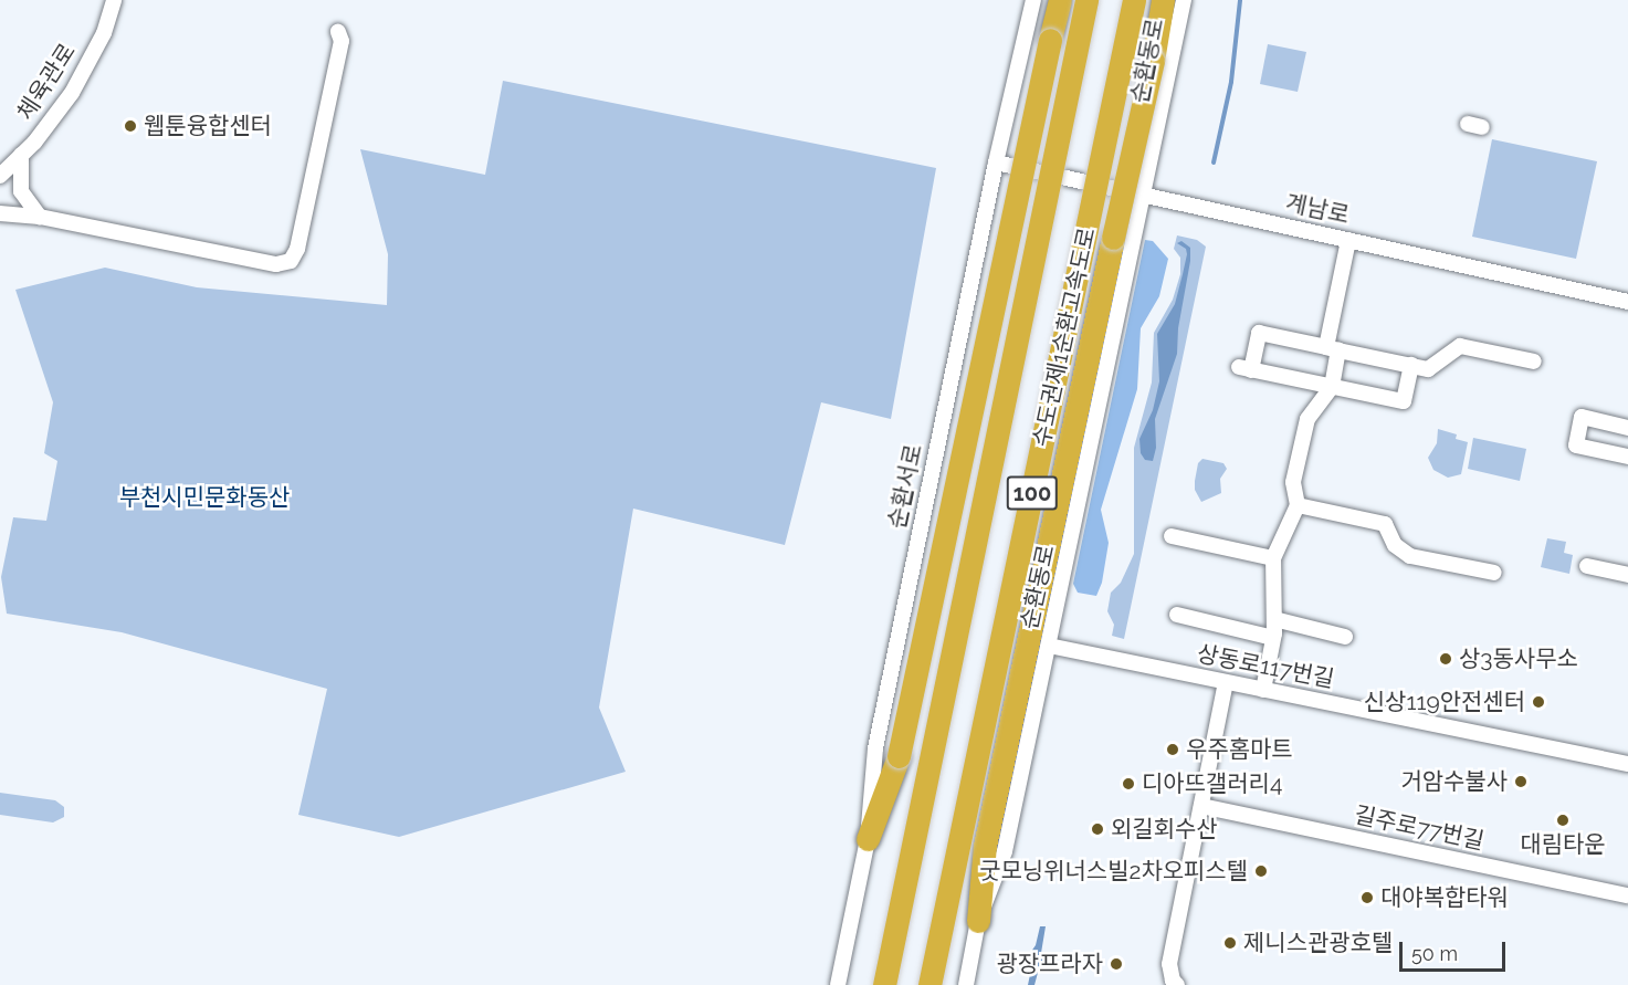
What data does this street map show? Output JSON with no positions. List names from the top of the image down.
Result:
{
  "streets": {
    "highway": ["수도권제1순환고속도로", "100"],
    "street": [
      "순환동로",
      "체육관로",
      "계남로",
      "순환서로",
      "상동로117번길",
      "길주로77번길"
    ]
  },
  "crossings": [
    ["순환동로", "계남로"],
    ["순환동로", "상동로117번길"],
    ["계남로", "순환서로"]
  ],
  "parks": ["부천시민문화동산"],
  "places": [
    "웹툰융합센터",
    "상3동사무소",
    "신상119안전센터",
    "우주홈마트",
    "거암수불사",
    "디아뜨갤러리4",
    "대림타운",
    "외길회수산",
    "굿모닝위너스빌2차오피스텔",
    "대야복합타워",
    "제니스관광호텔",
    "광장프라자"
  ],
  "scale_bar": "50 m"
}
